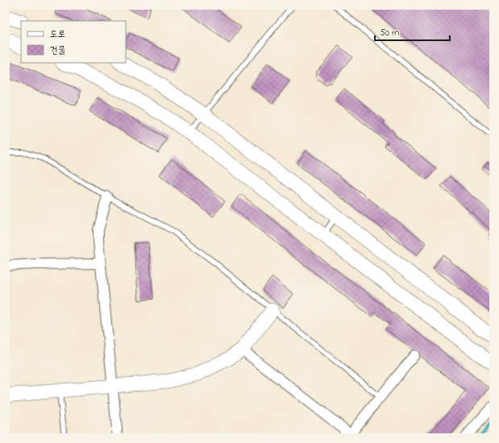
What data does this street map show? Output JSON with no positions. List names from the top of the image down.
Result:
{
  "legend": ["도로", "건물"],
  "scale_bar": "50 m"
}
